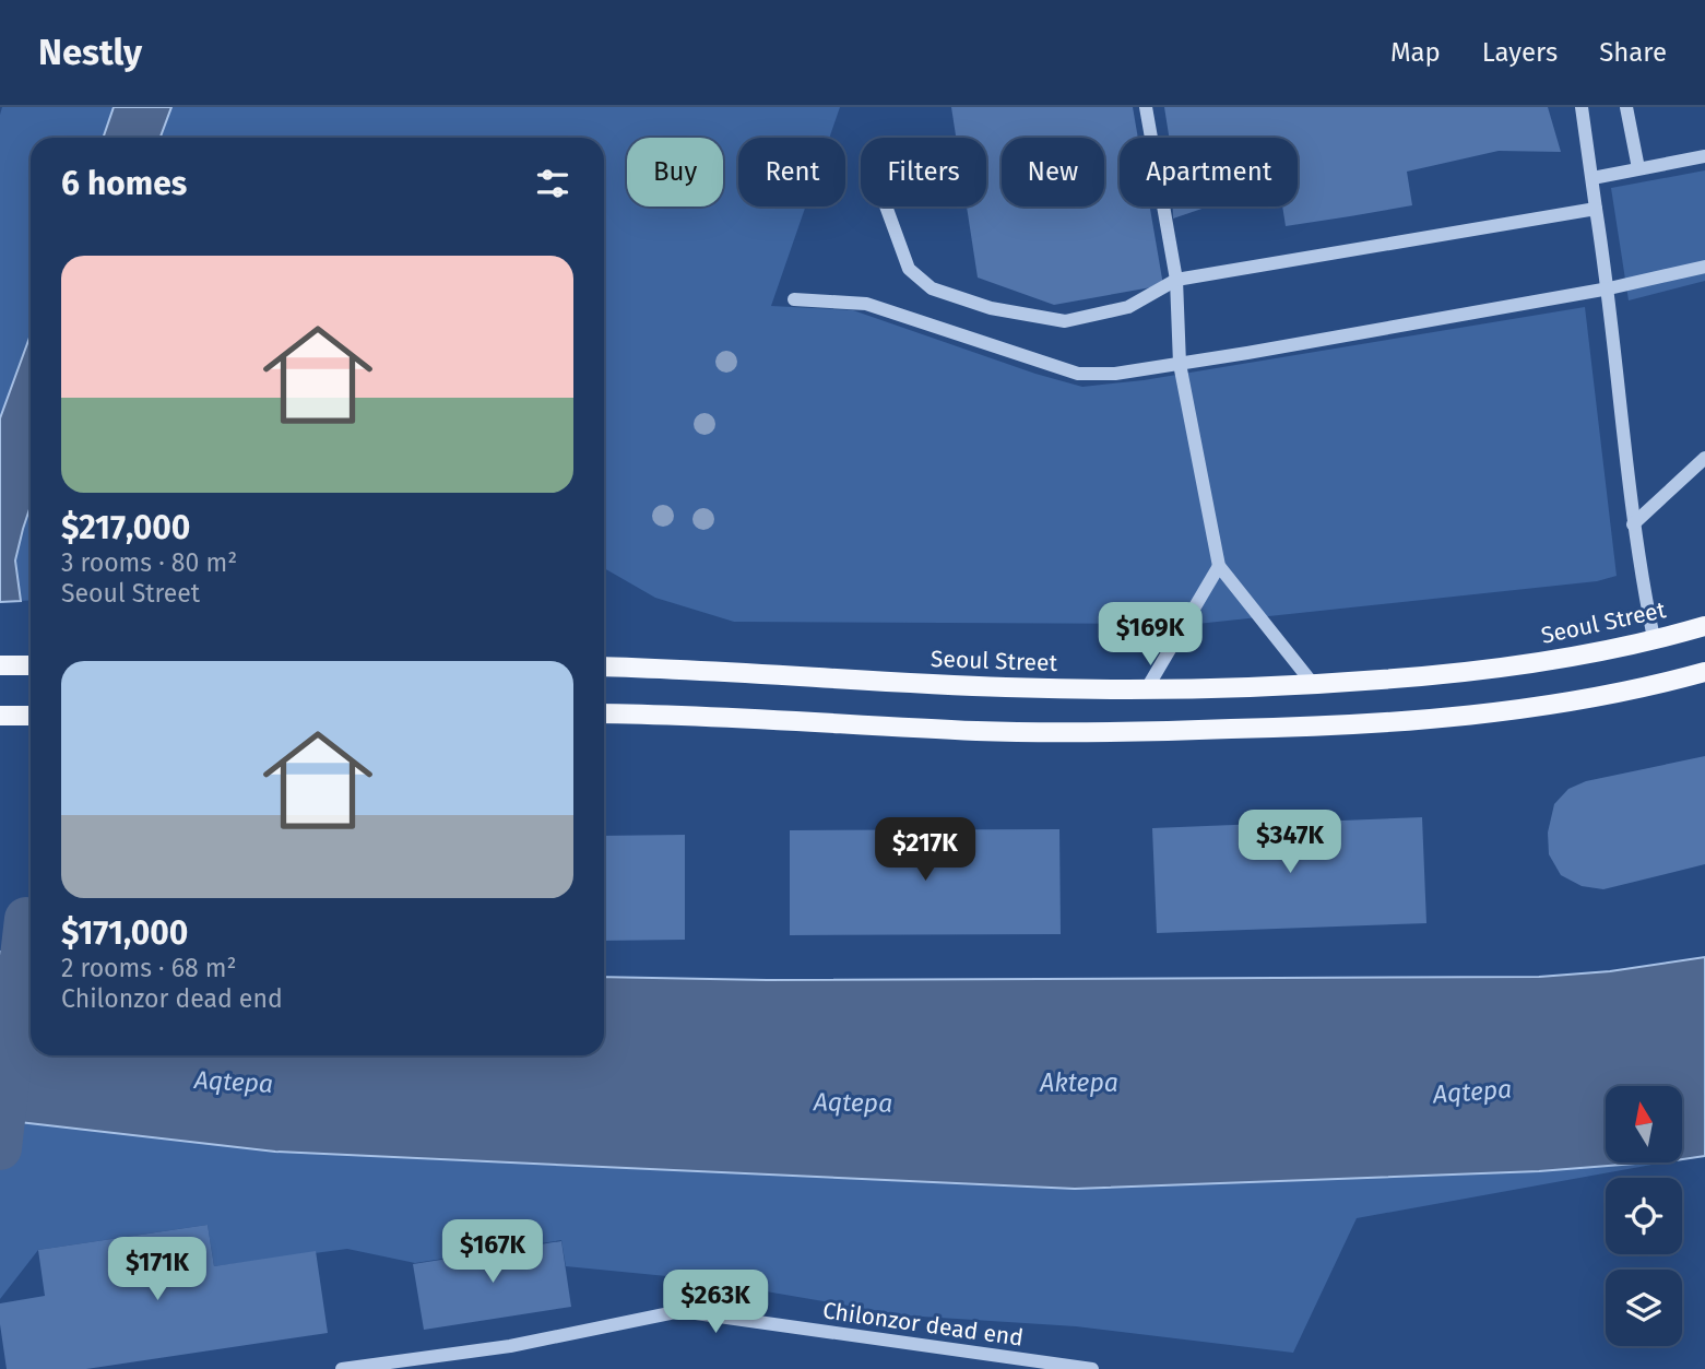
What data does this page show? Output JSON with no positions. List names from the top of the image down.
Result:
{
  "streets": {
    "main road": ["Seoul Street"],
    "street": ["Chilonzor dead end"]
  },
  "water": ["Aqtepa", "Aktepa"],
  "north": "top",
  "page": {
    "header": "Nestly",
    "nav": ["Map", "Layers", "Share"],
    "chip": [
      "Buy",
      "Rent",
      "Filters",
      "New",
      "Apartment"
    ],
    "heading": "6 homes",
    "list": [
      {
        "name": "$217,000",
        "note": "3 rooms · 80 m² · Seoul Street"
      },
      {
        "name": "$171,000",
        "note": "2 rooms · 68 m² · Chilonzor dead end"
      }
    ],
    "price": [
      "$169K",
      "$347K",
      "$217K",
      "$167K",
      "$171K",
      "$263K"
    ]
  }
}
